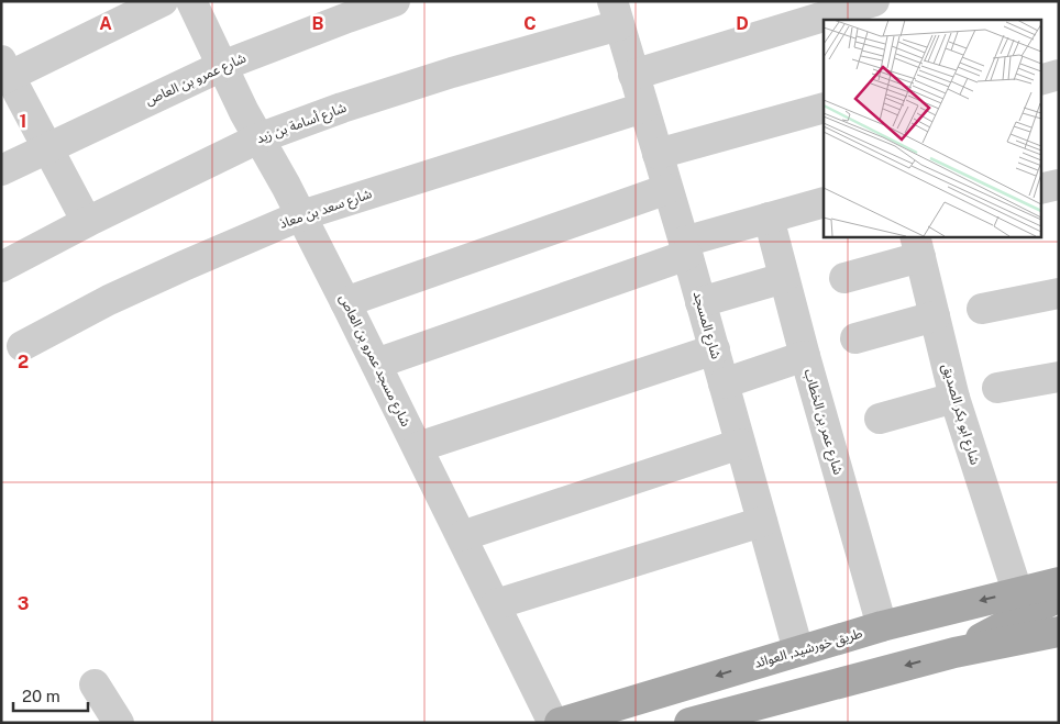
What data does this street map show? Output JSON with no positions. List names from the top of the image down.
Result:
{
  "streets": {
    "main road": ["طريق خورشيد, العوائد"],
    "street": [
      "شارع عمرو بن العاص",
      "شارع أسامة بن زيد",
      "شارع سعد بن معاذ",
      "شارع المسجد",
      "شارع مسجد عمرو بن العاص",
      "شارع ابو بكر الصديق",
      "شارع عمر بن الخطاب"
    ]
  },
  "crossings": [
    ["شارع عمرو بن العاص", "شارع مسجد عمرو بن العاص"],
    ["شارع أسامة بن زيد", "شارع المسجد"],
    ["شارع أسامة بن زيد", "شارع مسجد عمرو بن العاص"],
    ["شارع سعد بن معاذ", "شارع المسجد"],
    ["شارع سعد بن معاذ", "شارع مسجد عمرو بن العاص"],
    ["شارع المسجد", "طريق خورشيد, العوائد"],
    ["شارع ابو بكر الصديق", "طريق خورشيد, العوائد"],
    ["شارع عمر بن الخطاب", "طريق خورشيد, العوائد"]
  ],
  "scale_bar": "20 m",
  "grid": {
    "columns": [
      "A",
      "B",
      "C",
      "D"
    ],
    "rows": ["1", "2", "3"]
  }
}
